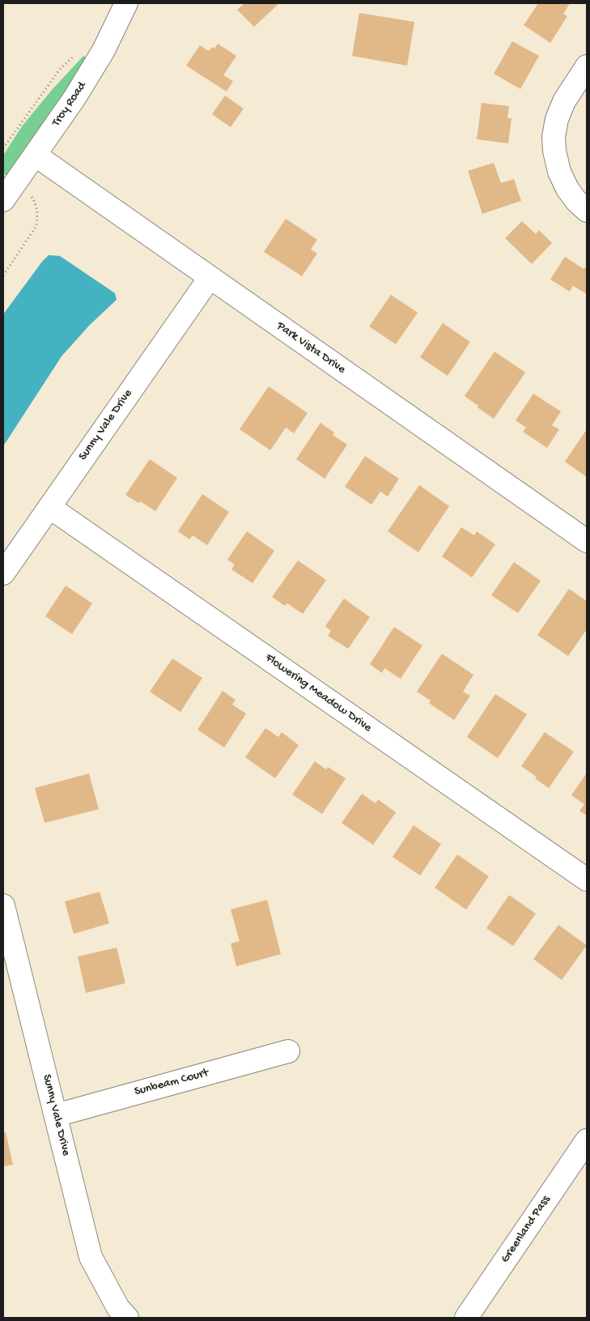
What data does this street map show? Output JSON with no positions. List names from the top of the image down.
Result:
{
  "streets": {
    "street": [
      "Troy Road",
      "Park Vista Drive",
      "Sunny Vale Drive",
      "Flowering Meadow Drive",
      "Sunbeam Court",
      "Greenland Pass"
    ]
  },
  "crossings": [
    ["Troy Road", "Park Vista Drive"],
    ["Park Vista Drive", "Sunny Vale Drive"],
    ["Sunny Vale Drive", "Flowering Meadow Drive"],
    ["Sunny Vale Drive", "Sunbeam Court"]
  ]
}
